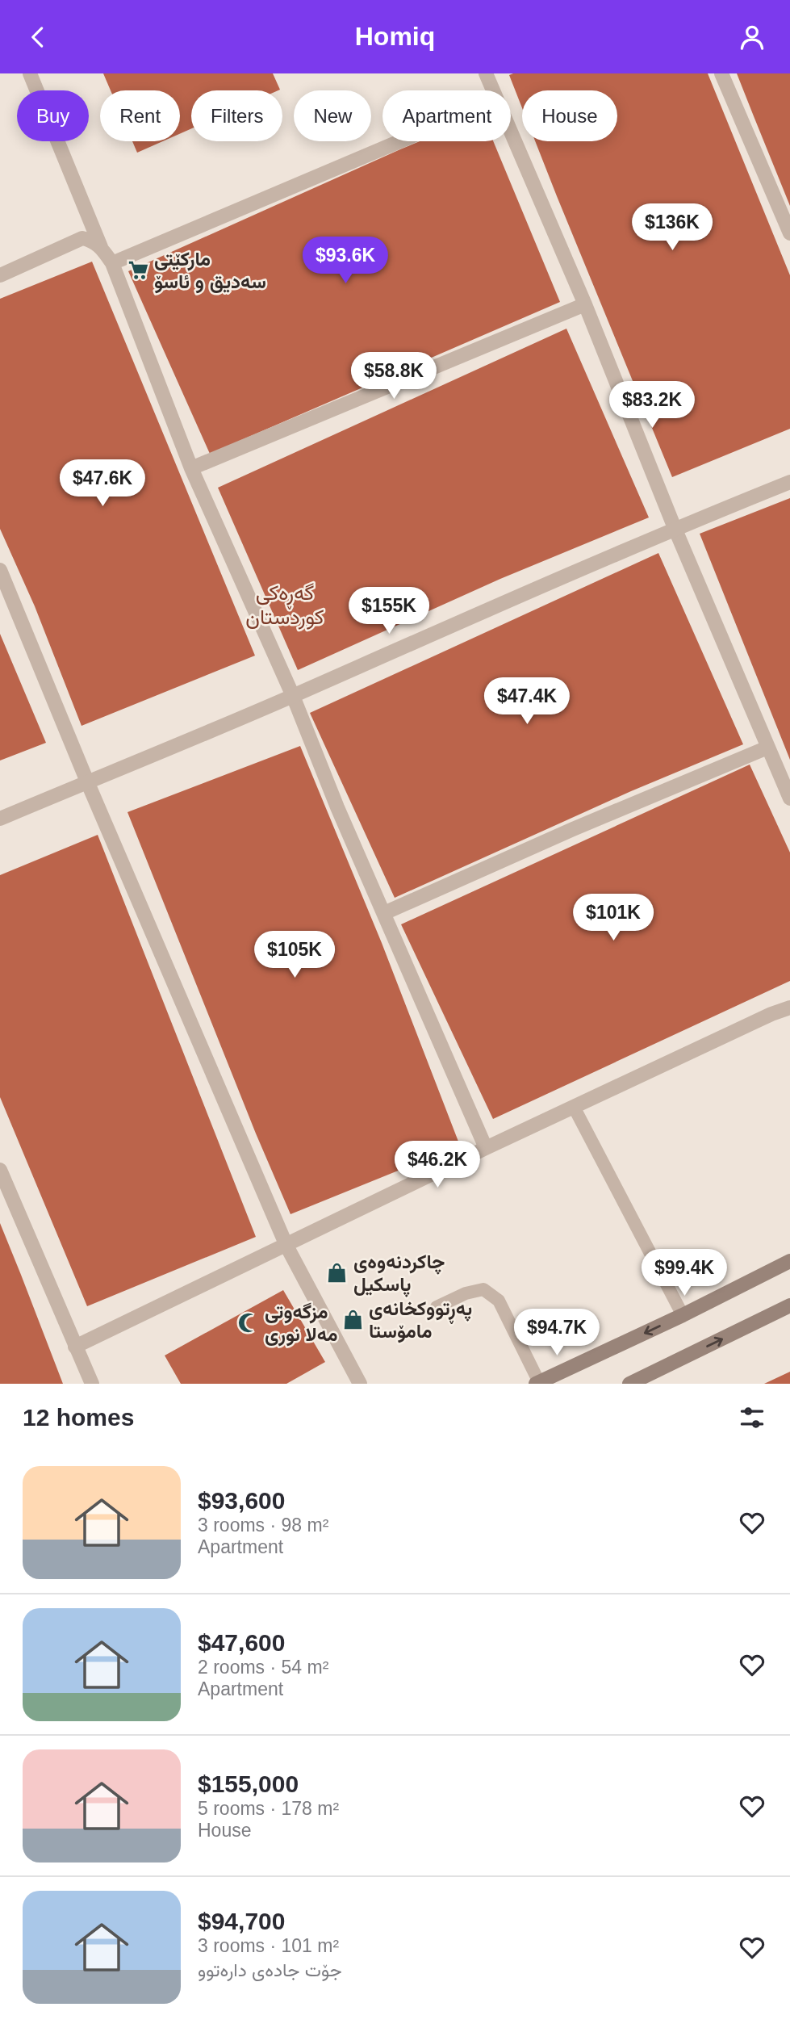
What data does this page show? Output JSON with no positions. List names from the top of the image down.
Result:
{
  "districts": ["گەڕەکی کوردستان"],
  "places": {
    "supermarket": ["مارکێتی سەدیق و ئاسۆ"],
    "shop": ["چاکردنەوەی پاسکیل", "پەڕتووکخانەی مامۆستا"],
    "mosque": ["مزگەوتی مەلا نوری"]
  },
  "page": {
    "header": "Homiq",
    "chip": [
      "Buy",
      "Rent",
      "Filters",
      "New",
      "Apartment",
      "House"
    ],
    "price": [
      "$136K",
      "$93.6K",
      "$58.8K",
      "$83.2K",
      "$47.6K",
      "$155K",
      "$47.4K",
      "$101K",
      "$105K",
      "$46.2K",
      "$99.4K",
      "$94.7K"
    ],
    "heading": "12 homes",
    "list": [
      {
        "name": "$93,600",
        "note": "3 rooms · 98 m² · Apartment"
      },
      {
        "name": "$47,600",
        "note": "2 rooms · 54 m² · Apartment"
      },
      {
        "name": "$155,000",
        "note": "5 rooms · 178 m² · House"
      },
      {
        "name": "$94,700",
        "note": "3 rooms · 101 m² · جۆت جادەی دارەتوو"
      }
    ]
  }
}
